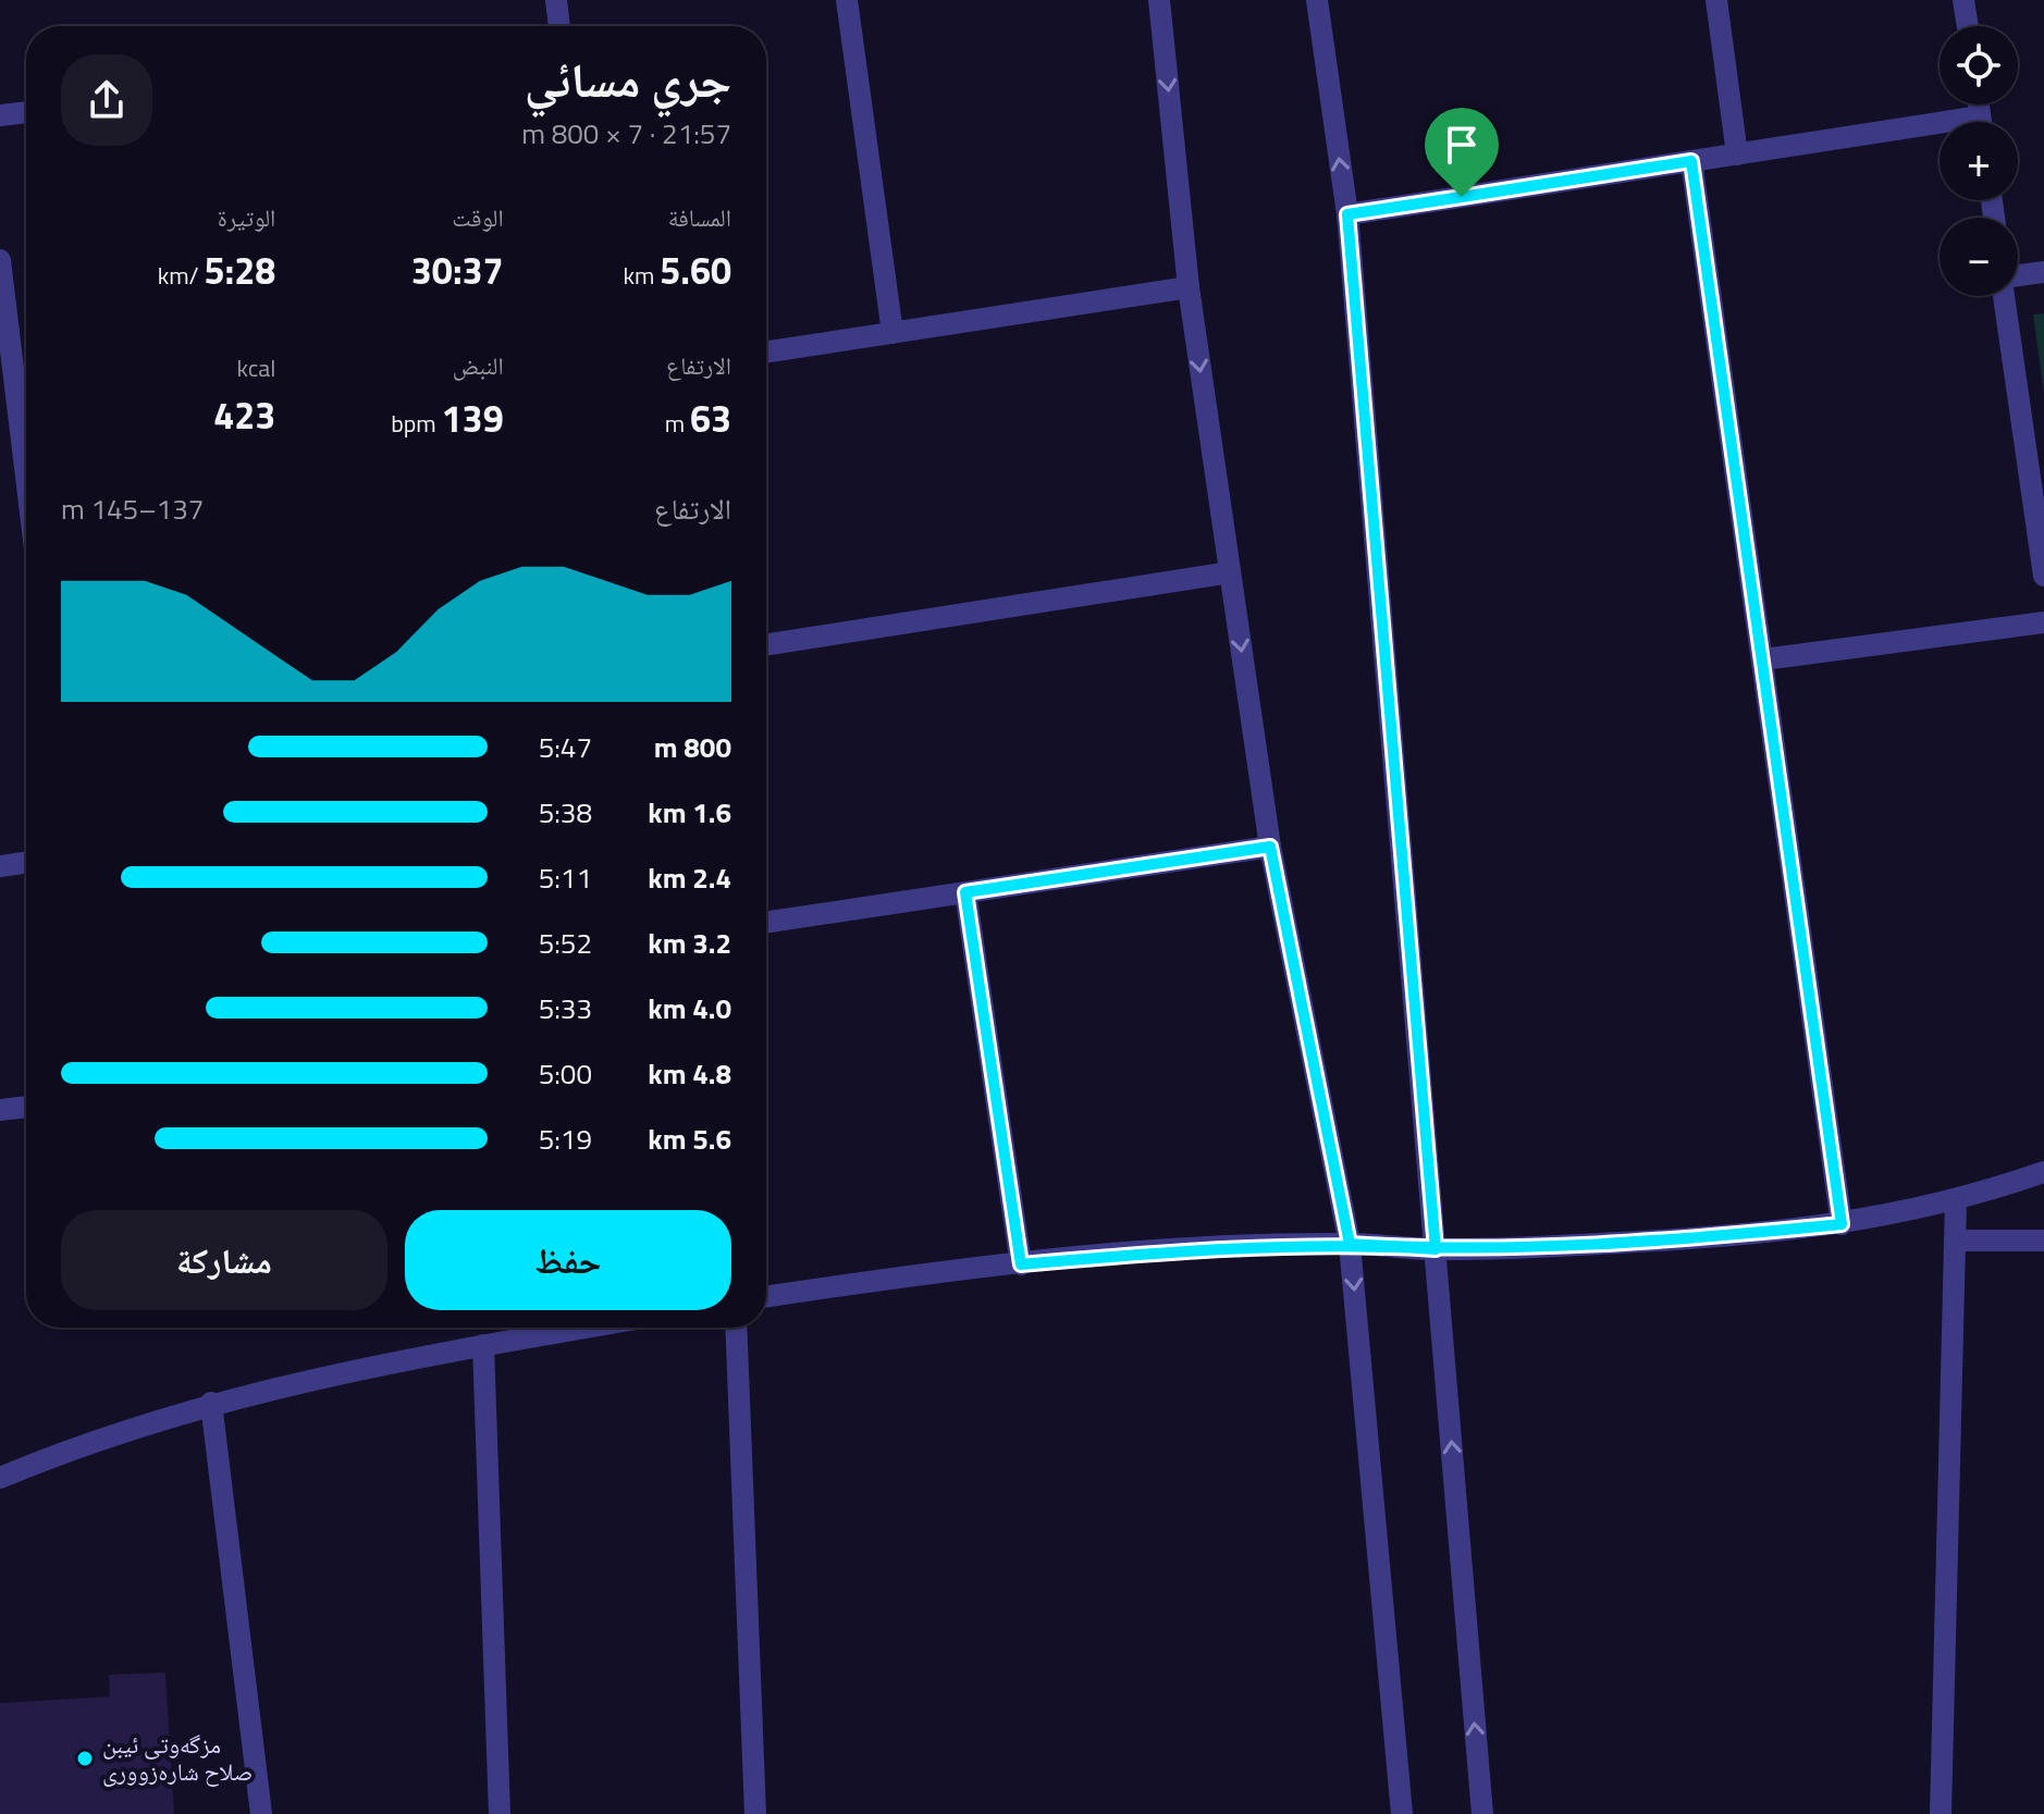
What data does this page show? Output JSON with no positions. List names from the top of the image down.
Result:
{
  "places": ["مزگەوتی ئیبن صلاح شارەزووری"],
  "page": {
    "map_buttons": ["+", "−"],
    "heading": ["جري مسائي", "21:57 · 7 × 800 m"],
    "stats": [
      ["المسافة", "5.60 km"],
      ["الوقت", "30:37"],
      ["الوتيرة", "5:28 /km"],
      ["الارتفاع", "63 m"],
      ["النبض", "139 bpm"],
      ["kcal", "423"]
    ],
    "chart": ["الارتفاع", "137–145 m"],
    "list": [
      {
        "name": "800 m",
        "note": "5:47"
      },
      {
        "name": "1.6 km",
        "note": "5:38"
      },
      {
        "name": "2.4 km",
        "note": "5:11"
      },
      {
        "name": "3.2 km",
        "note": "5:52"
      },
      {
        "name": "4.0 km",
        "note": "5:33"
      },
      {
        "name": "4.8 km",
        "note": "5:00"
      },
      {
        "name": "5.6 km",
        "note": "5:19"
      }
    ],
    "buttons": ["حفظ", "مشاركة"]
  }
}
